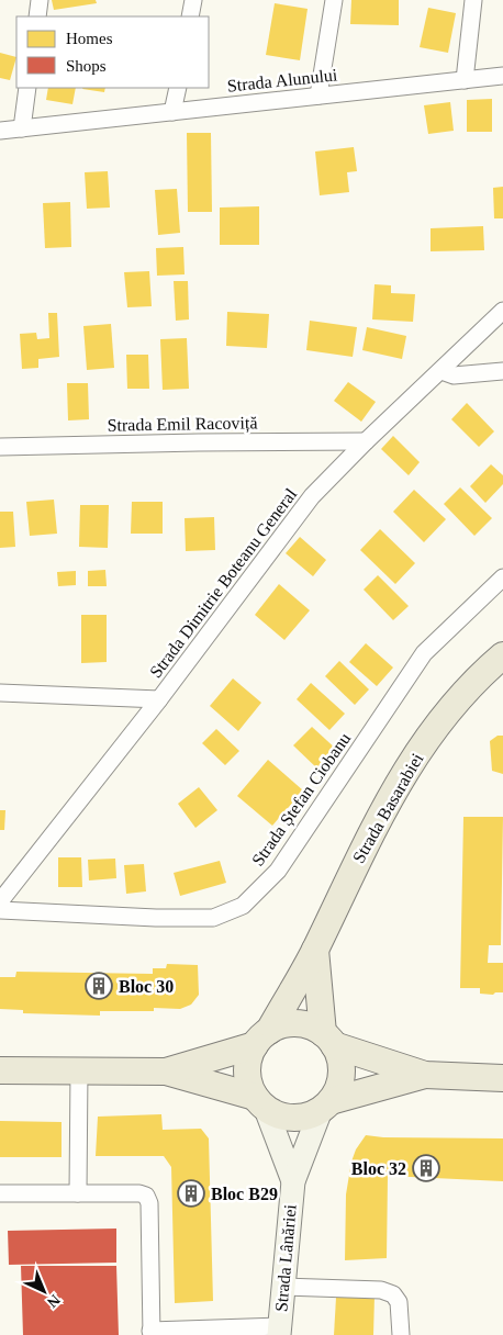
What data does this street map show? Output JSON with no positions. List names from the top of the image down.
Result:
{
  "streets": {
    "main road": ["Strada Basarabiei"],
    "street": [
      "Strada Alunului",
      "Strada Emil Racoviță",
      "Strada Dimitrie Boteanu General",
      "Strada Ștefan Ciobanu",
      "Strada Lânăriei"
    ]
  },
  "crossings": [
    ["Strada Emil Racoviță", "Strada Dimitrie Boteanu General"]
  ],
  "places": {
    "building": ["Bloc 30", "Bloc 32", "Bloc B29"]
  },
  "legend": ["Homes", "Shops"],
  "north": "bottom right"
}
